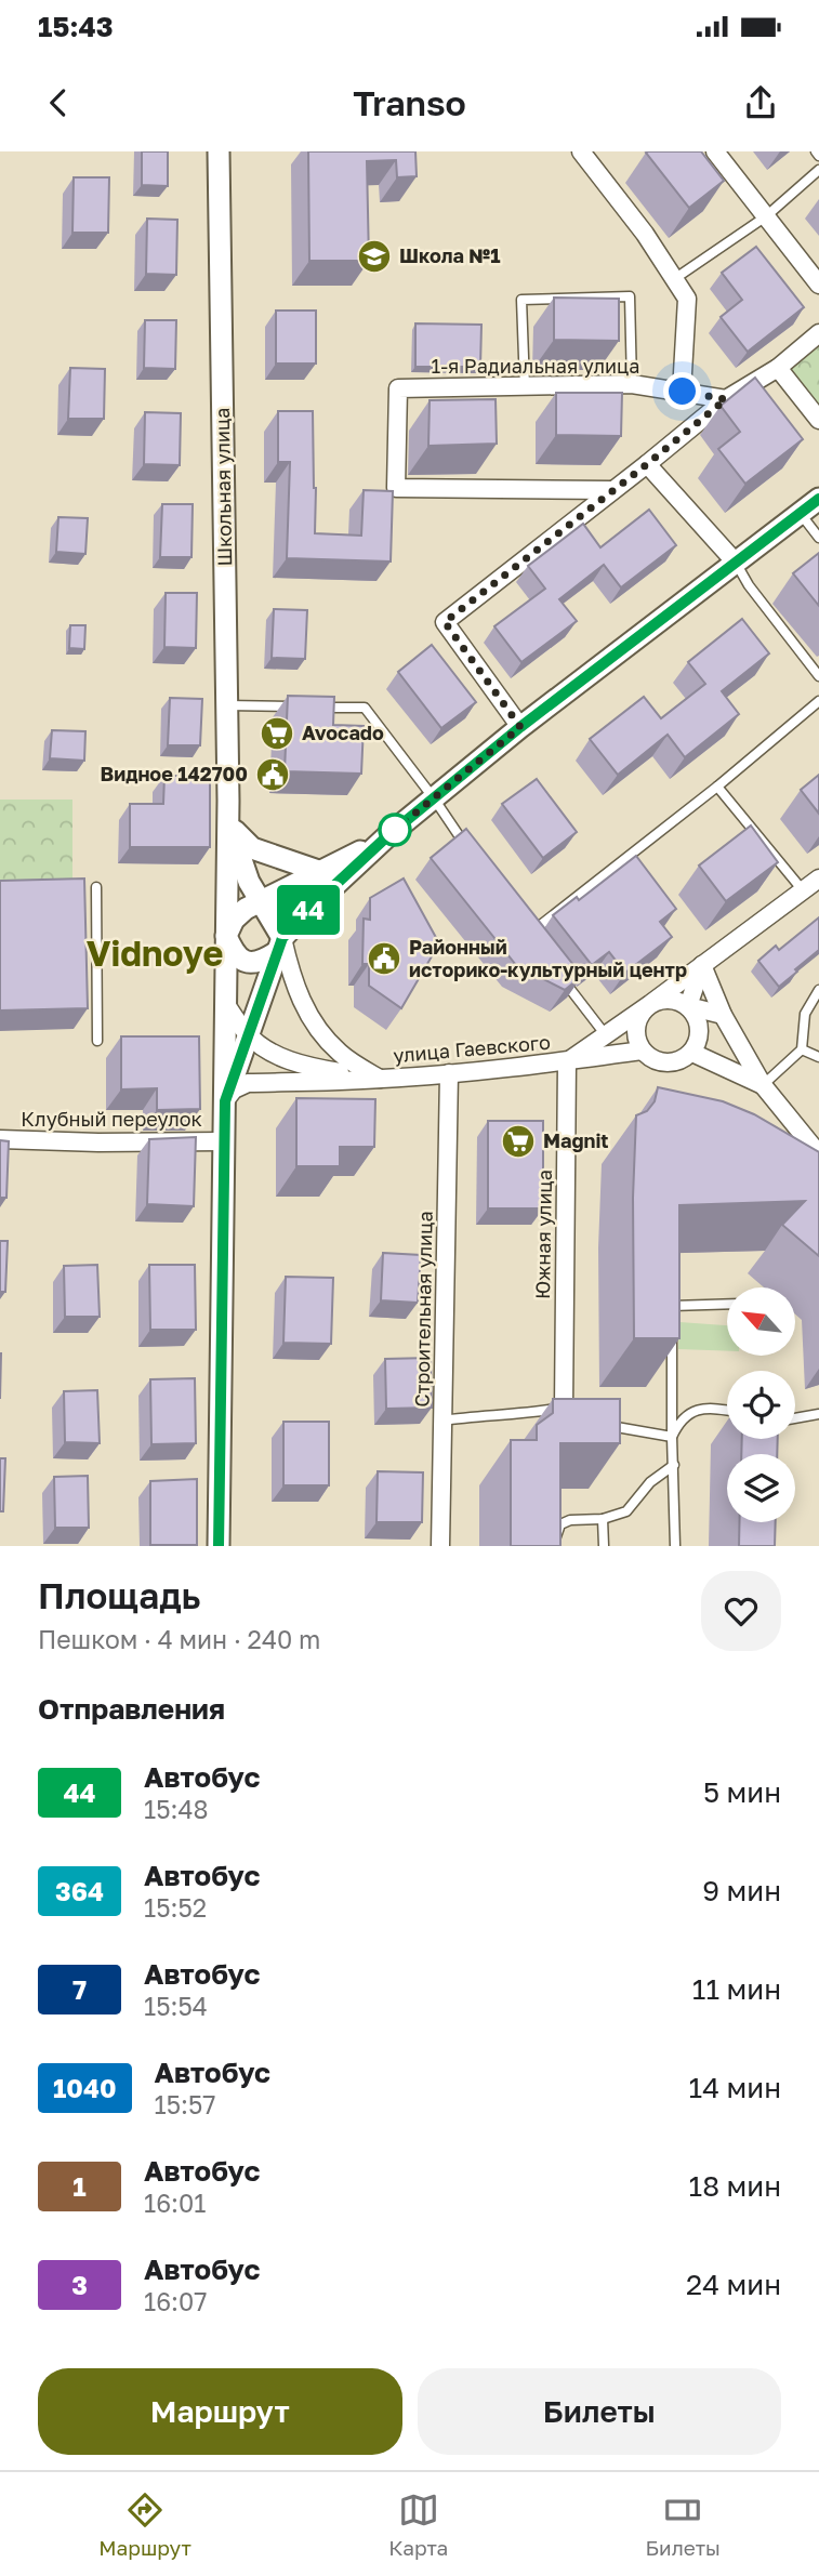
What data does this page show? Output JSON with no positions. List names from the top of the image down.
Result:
{
  "streets": {
    "street": [
      "1-я Радиальная улица",
      "Школьная улица",
      "улица Гаевского",
      "Клубный переулок",
      "Южная улица",
      "Строительная улица"
    ]
  },
  "crossings": [
    ["улица Гаевского", "Южная улица"],
    ["улица Гаевского", "Строительная улица"]
  ],
  "districts": ["Vidnoye"],
  "places": {
    "school or university": ["Школа №1"],
    "supermarket": ["Avocado", "Magnit"],
    "public building": ["Видное 142700", "Районный историко-культурный центр"]
  },
  "lines": ["bus line 44"],
  "north": "top left",
  "page": {
    "status": "15:43",
    "header": "Transo",
    "on_map": "44",
    "heading": [
      ["Площадь", "Пешком · 4 мин · 240 m"],
      "Отправления"
    ],
    "list": [
      {
        "mark": "44",
        "name": "Автобус",
        "note": "15:48",
        "value": "5 мин"
      },
      {
        "mark": "364",
        "name": "Автобус",
        "note": "15:52",
        "value": "9 мин"
      },
      {
        "mark": "7",
        "name": "Автобус",
        "note": "15:54",
        "value": "11 мин"
      },
      {
        "mark": "1040",
        "name": "Автобус",
        "note": "15:57",
        "value": "14 мин"
      },
      {
        "mark": "1",
        "name": "Автобус",
        "note": "16:01",
        "value": "18 мин"
      },
      {
        "mark": "3",
        "name": "Автобус",
        "note": "16:07",
        "value": "24 мин"
      }
    ],
    "buttons": ["Маршрут", "Билеты"],
    "tabs": ["Маршрут", "Карта", "Билеты"]
  }
}
